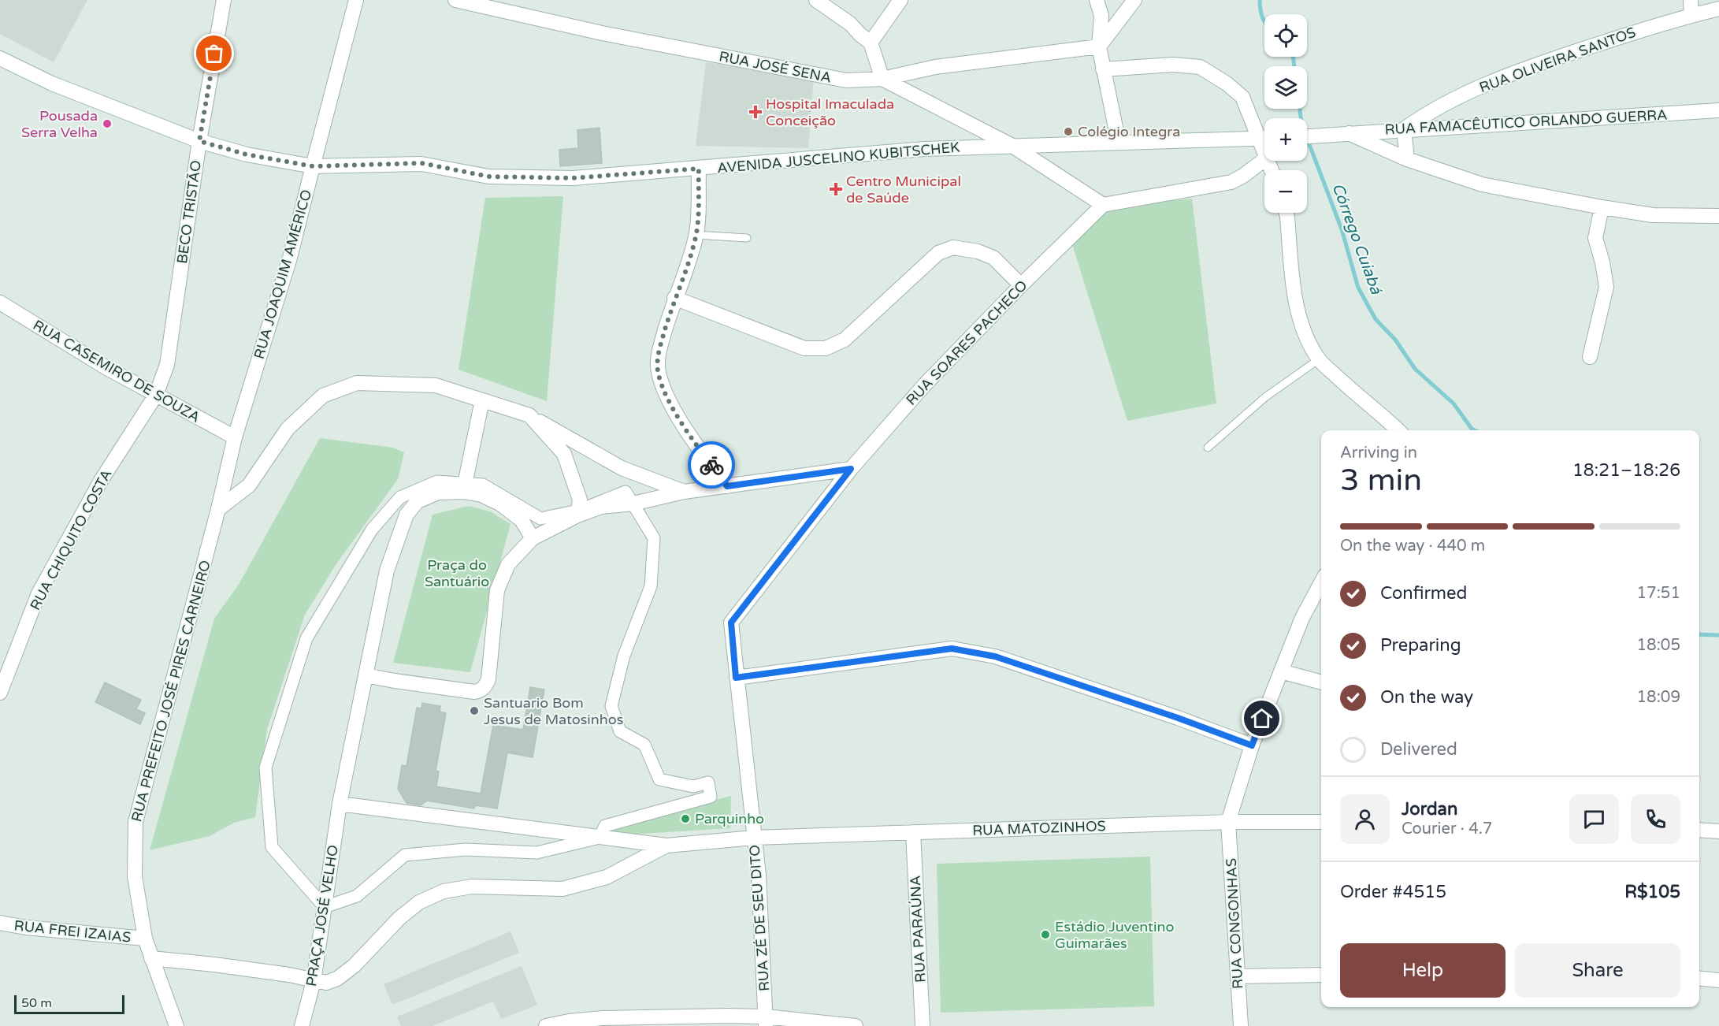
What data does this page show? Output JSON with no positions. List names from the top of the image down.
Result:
{
  "streets": {
    "street": [
      "RUA OLIVEIRA SANTOS",
      "RUA JOSÉ SENA",
      "RUA FAMACÊUTICO ORLANDO GUERRA",
      "AVENIDA JUSCELINO KUBITSCHEK",
      "BECO TRISTÃO",
      "RUA JOAQUIM AMÉRICO",
      "RUA SOARES PACHECO",
      "RUA CASEMIRO DE SOUZA",
      "RUA CHIQUITO COSTA",
      "RUA PREFEITO JOSÉ PIRES CARNEIRO",
      "RUA MATOZINHOS",
      "PRAÇA JOSÉ VELHO",
      "RUA ZÉ DE SEU DITO",
      "RUA CONGONHAS",
      "RUA PARAÚNA",
      "RUA FREI IZAIAS"
    ]
  },
  "crossings": [
    ["RUA OLIVEIRA SANTOS", "RUA FAMACÊUTICO ORLANDO GUERRA"],
    ["AVENIDA JUSCELINO KUBITSCHEK", "BECO TRISTÃO"],
    ["AVENIDA JUSCELINO KUBITSCHEK", "RUA JOAQUIM AMÉRICO"],
    ["BECO TRISTÃO", "RUA CASEMIRO DE SOUZA"],
    ["BECO TRISTÃO", "RUA CHIQUITO COSTA"],
    ["RUA JOAQUIM AMÉRICO", "RUA CASEMIRO DE SOUZA"],
    ["RUA JOAQUIM AMÉRICO", "RUA PREFEITO JOSÉ PIRES CARNEIRO"],
    ["RUA SOARES PACHECO", "RUA ZÉ DE SEU DITO"],
    ["RUA CASEMIRO DE SOUZA", "RUA CHIQUITO COSTA"],
    ["RUA CASEMIRO DE SOUZA", "RUA PREFEITO JOSÉ PIRES CARNEIRO"],
    ["RUA PREFEITO JOSÉ PIRES CARNEIRO", "RUA FREI IZAIAS"],
    ["RUA MATOZINHOS", "RUA ZÉ DE SEU DITO"],
    ["RUA MATOZINHOS", "RUA CONGONHAS"],
    ["RUA MATOZINHOS", "RUA PARAÚNA"]
  ],
  "water": ["Córrego Cuiabá"],
  "parks": ["Praça do Santuário"],
  "places": {
    "health": ["Hospital Imaculada Conceição", "Centro Municipal de Saúde"],
    "other": [
      "Pousada Serra Velha",
      "Colégio Integra",
      "Santuario Bom Jesus de Matosinhos",
      "Parquinho",
      "Estádio Juventino Guimarães"
    ]
  },
  "scale_bar": "50 m",
  "page": {
    "map_buttons": ["+", "−"],
    "heading": ["3 min", "Arriving in", "18:21–18:26"],
    "panel": [
      "Jordan",
      "Courier · 4.7",
      "Order #4515",
      "R$105"
    ],
    "bar": "On the way · 440 m",
    "list": [
      ["Confirmed", "17:51"],
      ["Preparing", "18:05"],
      ["On the way", "18:09"],
      "Delivered"
    ],
    "buttons": ["Help", "Share"],
    "scale": "50 m"
  }
}
